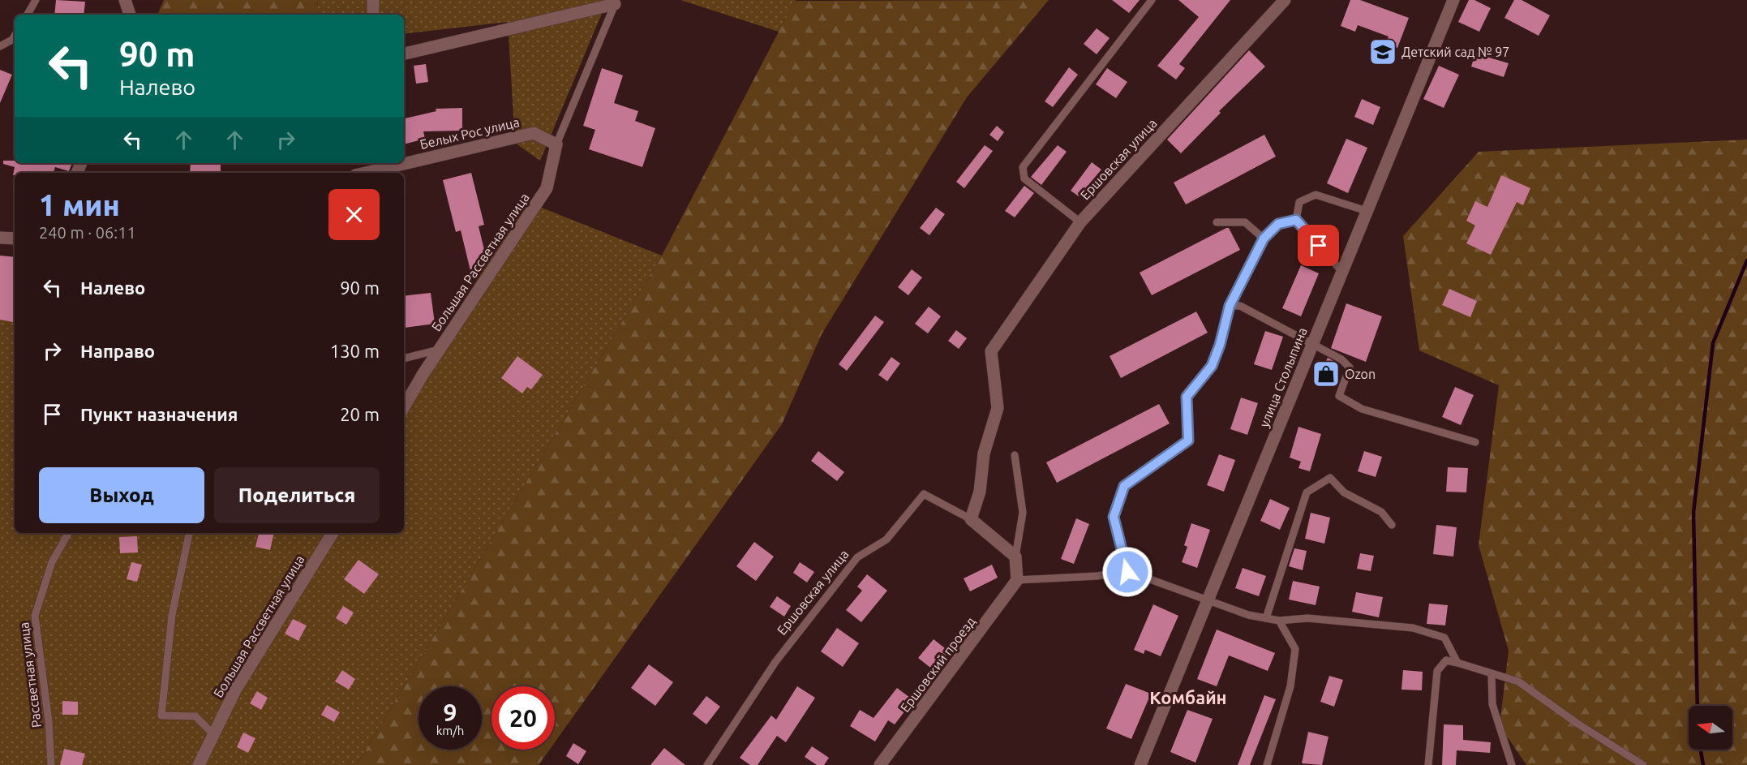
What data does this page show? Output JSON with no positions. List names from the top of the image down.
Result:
{
  "streets": {
    "street": [
      "Белых Рос улица",
      "Ершовская улица",
      "Большая Рассветная улица",
      "улица Столыпина",
      "Ершовский проезд"
    ],
    "lane": ["Рассветная улица"]
  },
  "crossings": [
    ["Белых Рос улица", "Большая Рассветная улица"]
  ],
  "districts": ["Комбайн"],
  "places": {
    "school or university": ["Детский сад № 97"],
    "shop": ["Ozon"]
  },
  "north": "left",
  "page": {
    "turn": ["90 m", "Налево"],
    "heading": ["1 мин", "240 m · 06:11"],
    "list": [
      {
        "name": "Налево",
        "value": "90 m"
      },
      {
        "name": "Направо",
        "value": "130 m"
      },
      {
        "name": "Пункт назначения",
        "value": "20 m"
      }
    ],
    "buttons": ["Выход", "Поделиться"],
    "speed": "9 km/h",
    "limit": "20"
  }
}
